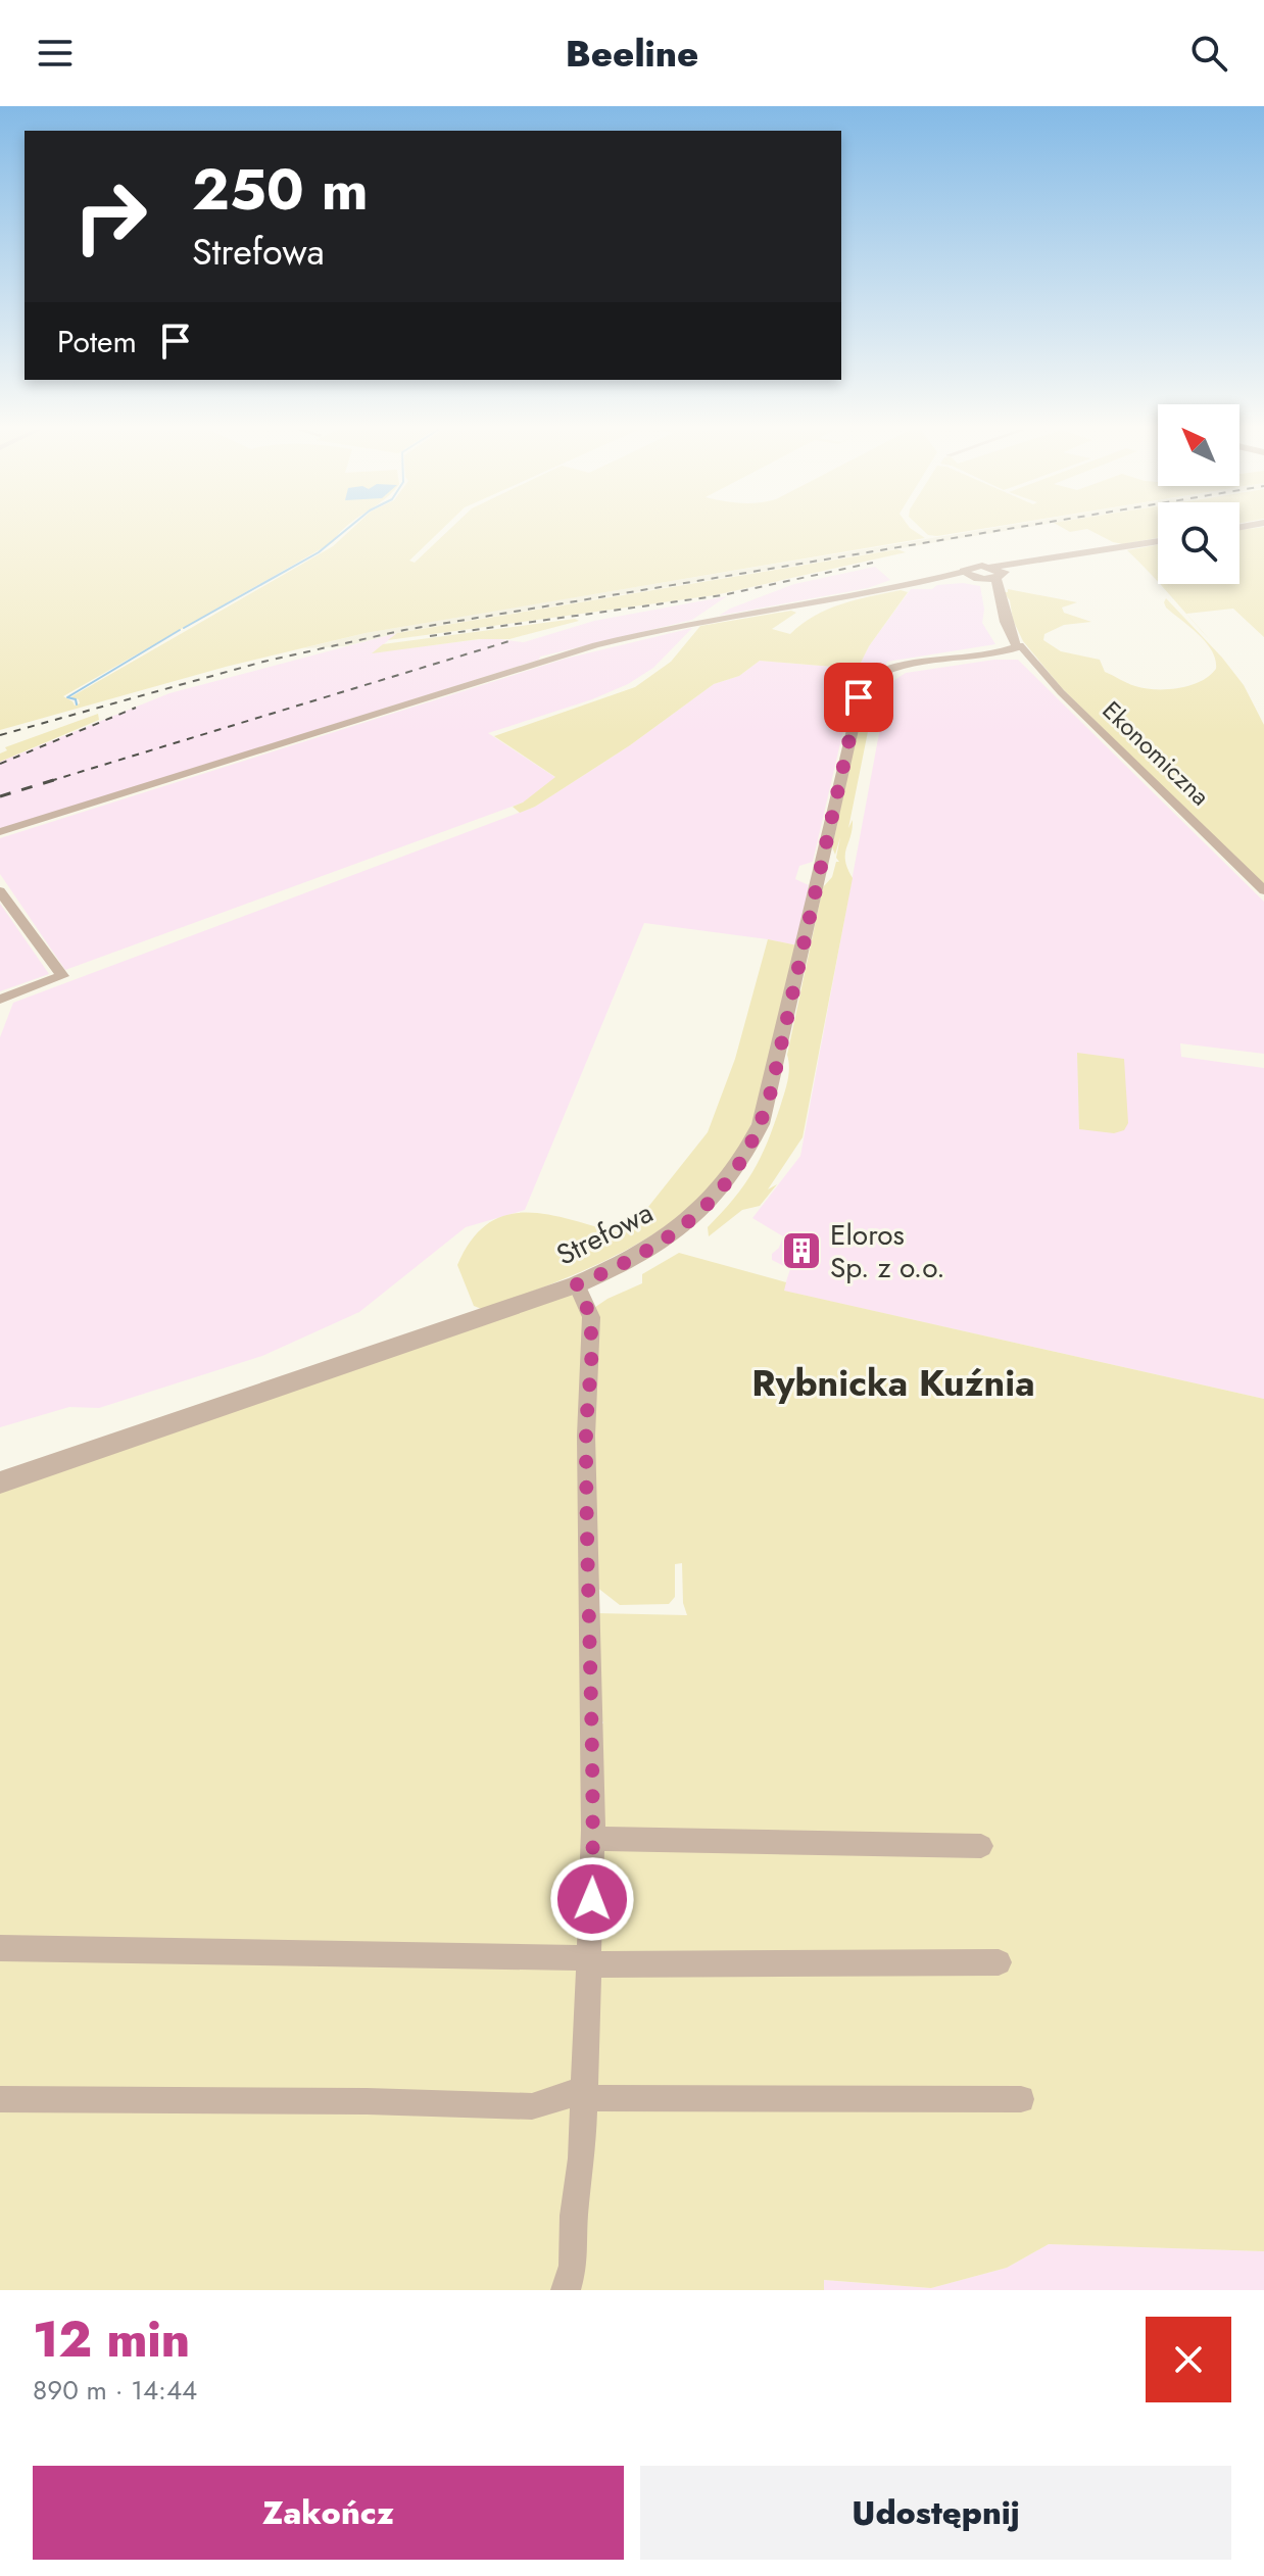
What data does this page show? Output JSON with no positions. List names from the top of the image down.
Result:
{
  "streets": {
    "street": ["Ekonomiczna", "Strefowa"]
  },
  "districts": ["Rybnicka Kuźnia"],
  "places": {
    "building": ["Eloros Sp. z o.o."]
  },
  "north": "top left",
  "page": {
    "header": "Beeline",
    "turn": ["250 m", "Strefowa"],
    "then": "Potem",
    "heading": ["12 min", "890 m · 14:44"],
    "buttons": ["Zakończ", "Udostępnij"]
  }
}
